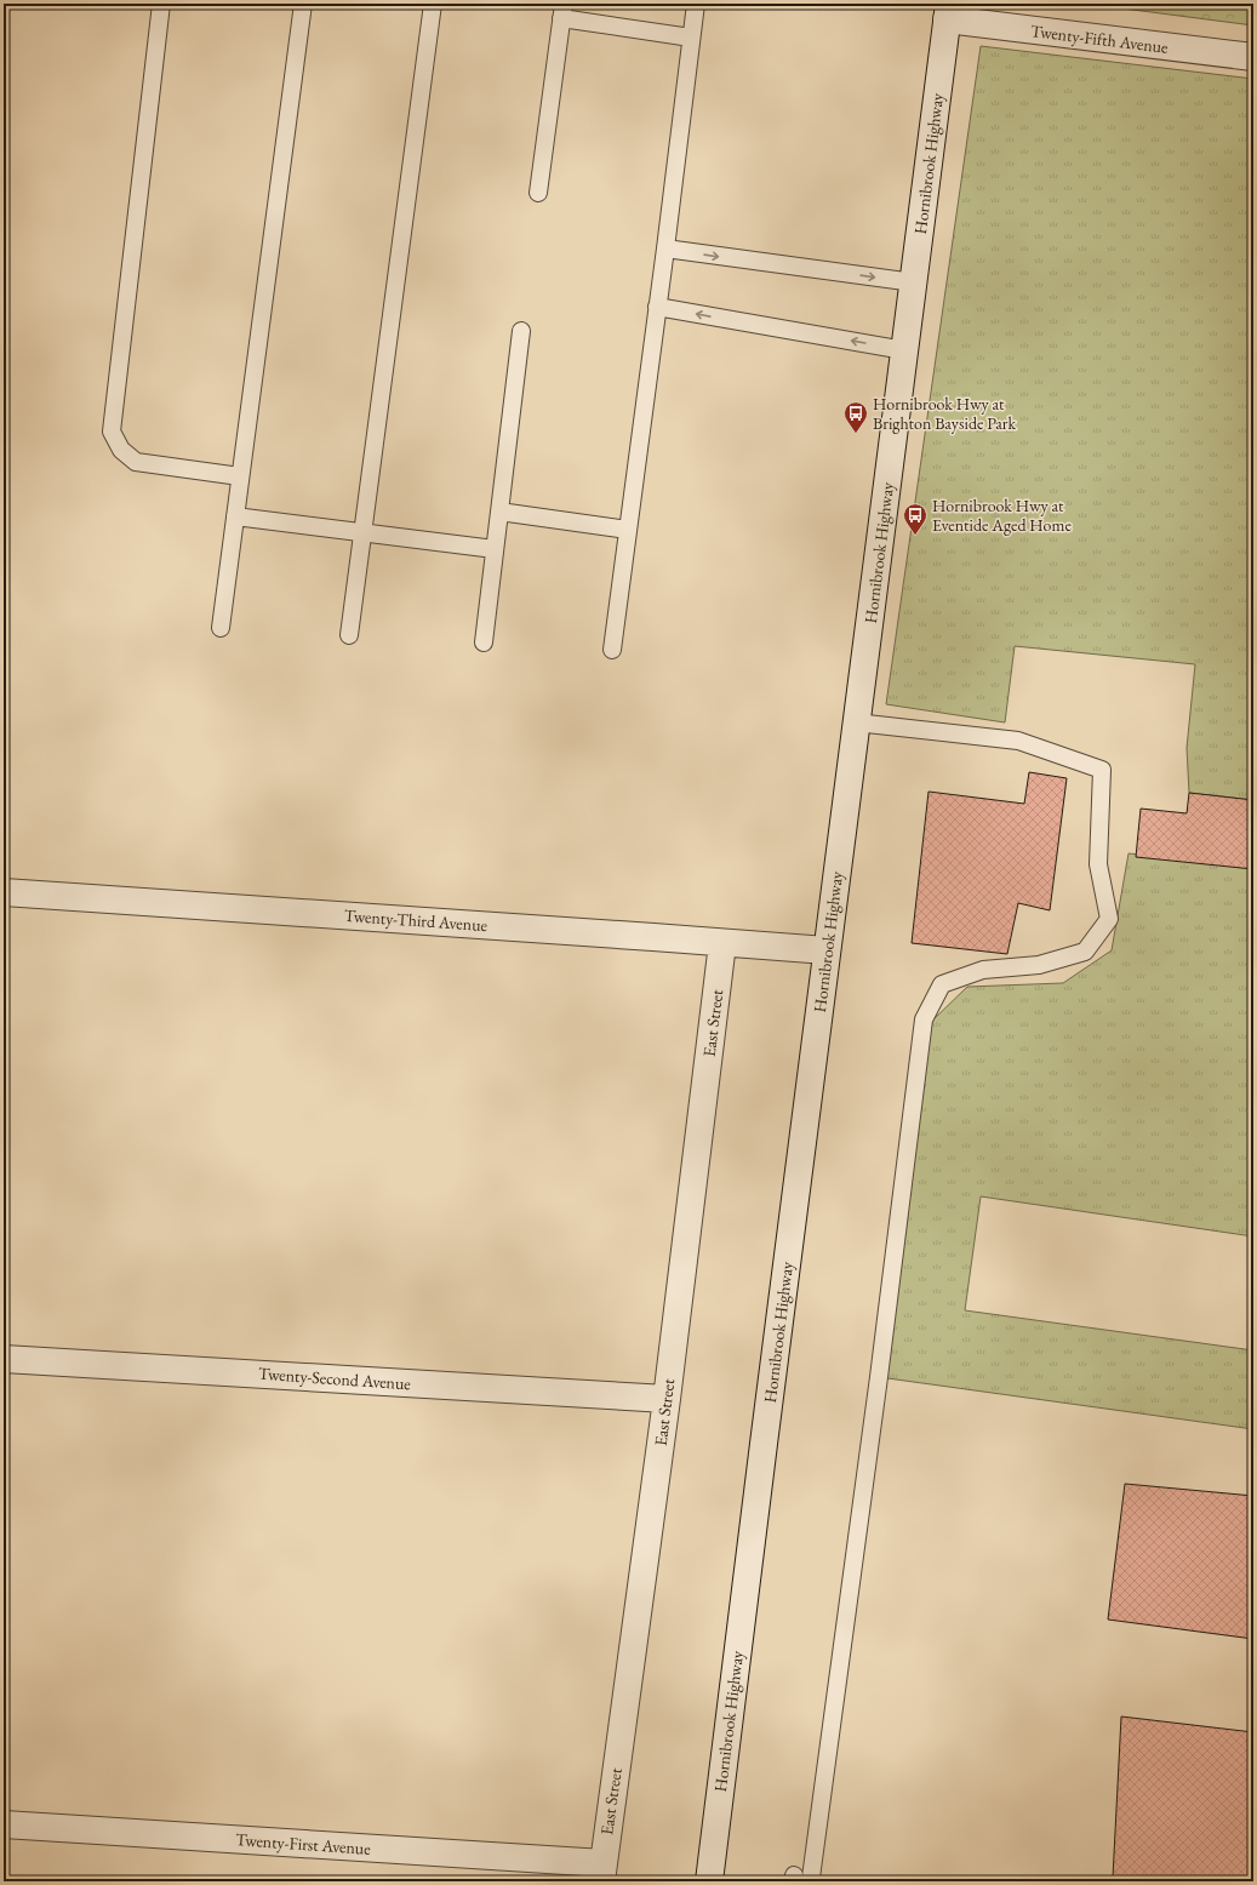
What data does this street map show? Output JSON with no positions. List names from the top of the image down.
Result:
{
  "streets": {
    "street": [
      "Twenty-Fifth Avenue",
      "Hornibrook Highway",
      "Twenty-Third Avenue",
      "East Street",
      "Twenty-Second Avenue",
      "Twenty-First Avenue"
    ]
  },
  "crossings": [
    ["Twenty-Fifth Avenue", "Hornibrook Highway"],
    ["Hornibrook Highway", "Twenty-Third Avenue"],
    ["Twenty-Third Avenue", "East Street"],
    ["East Street", "Twenty-Second Avenue"],
    ["East Street", "Twenty-First Avenue"]
  ],
  "places": {
    "bus stop": ["Hornibrook Hwy at Brighton Bayside Park", "Hornibrook Hwy at Eventide Aged Home"]
  }
}
